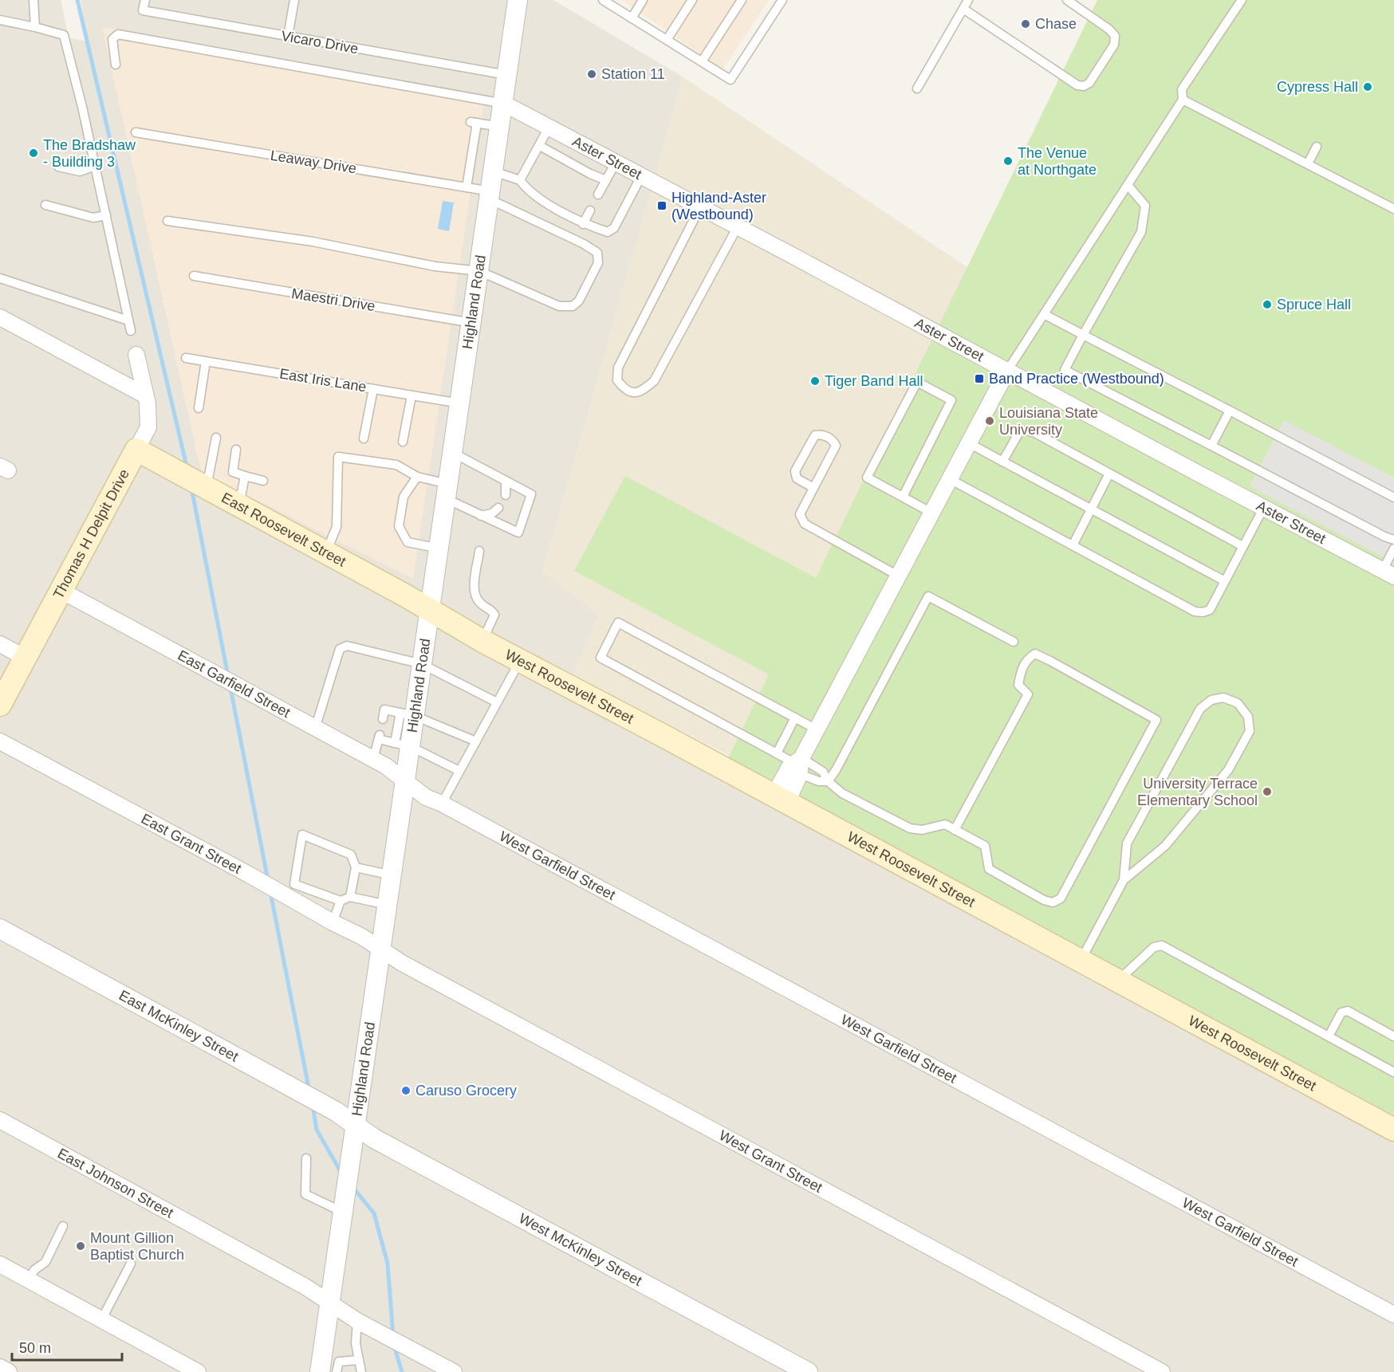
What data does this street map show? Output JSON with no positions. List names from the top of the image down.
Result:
{
  "streets": {
    "main road": ["East Roosevelt Street", "Thomas H Delpit Drive", "West Roosevelt Street"],
    "street": [
      "Aster Street",
      "Highland Road",
      "East Garfield Street",
      "East Grant Street",
      "West Garfield Street",
      "East McKinley Street",
      "West Grant Street",
      "East Johnson Street",
      "West McKinley Street"
    ],
    "lane": [
      "Vicaro Drive",
      "Leaway Drive",
      "Maestri Drive",
      "East Iris Lane"
    ]
  },
  "crossings": [
    ["Vicaro Drive", "Highland Road"],
    ["Aster Street", "Highland Road"],
    ["Leaway Drive", "Highland Road"],
    ["Maestri Drive", "Highland Road"],
    ["Highland Road", "East Iris Lane"],
    ["Highland Road", "East Roosevelt Street"],
    ["Highland Road", "East Garfield Street"],
    ["Highland Road", "West Roosevelt Street"],
    ["Highland Road", "East Grant Street"],
    ["Highland Road", "West Garfield Street"],
    ["Highland Road", "East McKinley Street"],
    ["Highland Road", "West Grant Street"],
    ["Highland Road", "East Johnson Street"],
    ["Highland Road", "West McKinley Street"],
    ["East Roosevelt Street", "Thomas H Delpit Drive"],
    ["East Roosevelt Street", "West Roosevelt Street"],
    ["Thomas H Delpit Drive", "East Garfield Street"],
    ["East Garfield Street", "West Garfield Street"],
    ["East Grant Street", "West Grant Street"],
    ["East McKinley Street", "West McKinley Street"]
  ],
  "places": {
    "other": [
      "Chase",
      "Station 11",
      "Cypress Hall",
      "The Bradshaw - Building 3",
      "The Venue at Northgate",
      "Spruce Hall",
      "Tiger Band Hall",
      "Louisiana State University",
      "University Terrace Elementary School",
      "Caruso Grocery",
      "Mount Gillion Baptist Church"
    ],
    "transit": ["Highland-Aster (Westbound)", "Band Practice (Westbound)"]
  },
  "scale_bar": "50 m"
}
